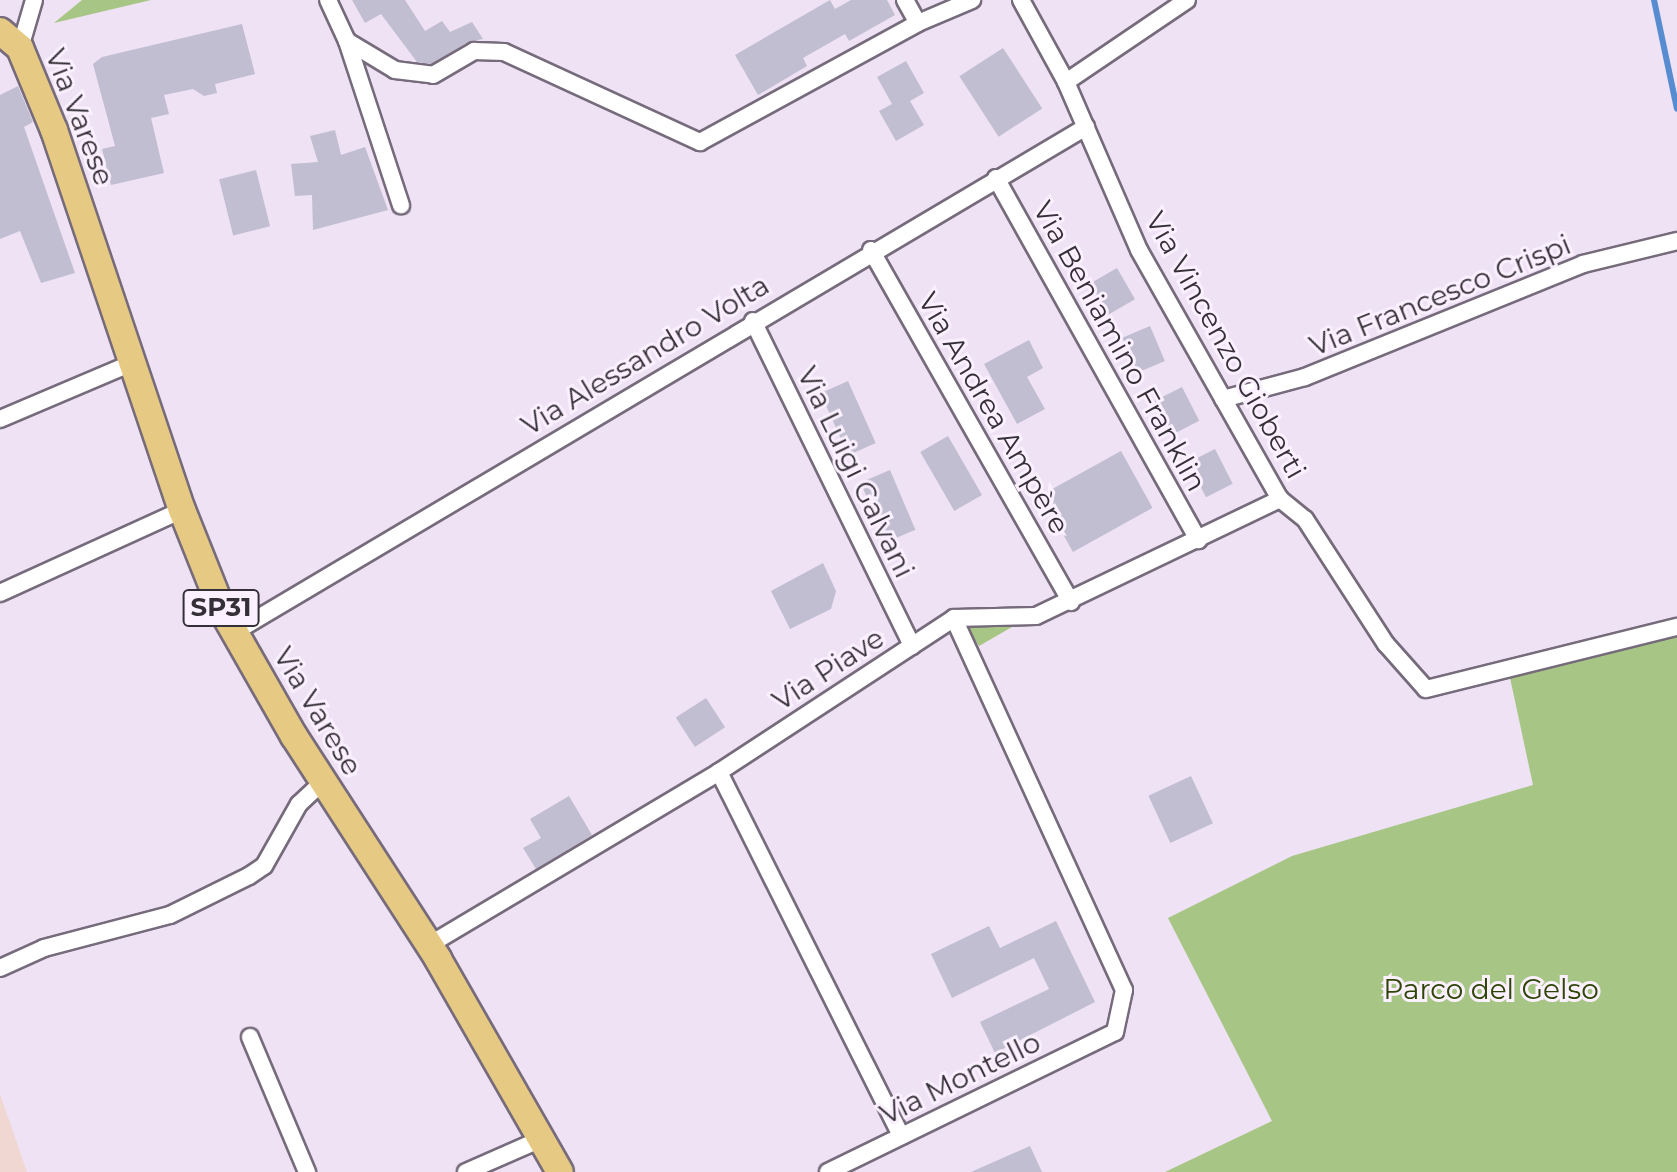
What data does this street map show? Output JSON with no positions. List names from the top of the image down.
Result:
{
  "streets": {
    "main road": ["Via Varese", "SP31"],
    "street": [
      "Via Francesco Crispi",
      "Via Vincenzo Gioberti",
      "Via Beniamino Franklin",
      "Via Alessandro Volta",
      "Via Andrea Ampère",
      "Via Luigi Galvani",
      "Via Piave",
      "Via Montello"
    ]
  },
  "crossings": [
    ["Via Varese", "Via Alessandro Volta"],
    ["Via Varese", "Via Piave"],
    ["Via Francesco Crispi", "Via Vincenzo Gioberti"],
    ["Via Vincenzo Gioberti", "Via Alessandro Volta"],
    ["Via Beniamino Franklin", "Via Alessandro Volta"],
    ["Via Alessandro Volta", "Via Andrea Ampère"],
    ["Via Alessandro Volta", "Via Luigi Galvani"],
    ["Via Luigi Galvani", "Via Piave"],
    ["Via Piave", "Via Montello"]
  ],
  "parks": ["Parco del Gelso"]
}
